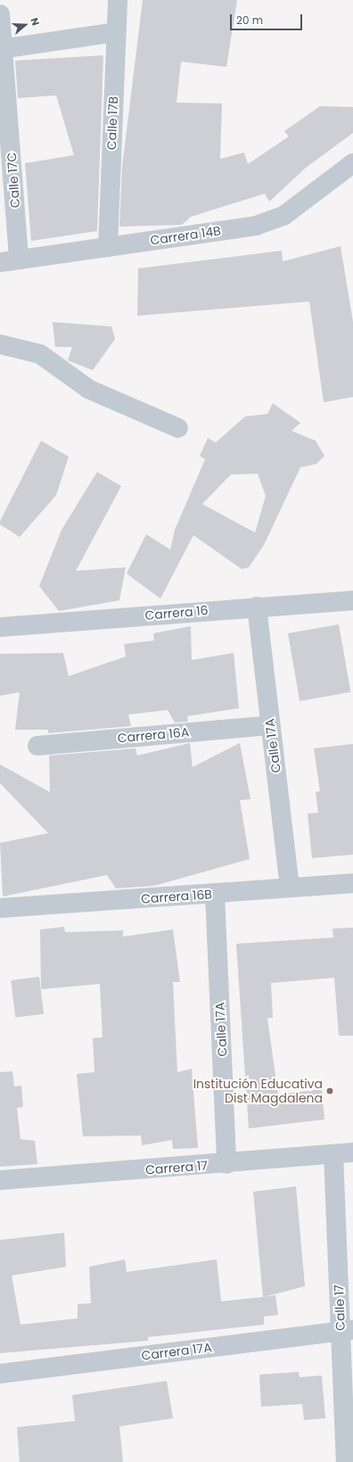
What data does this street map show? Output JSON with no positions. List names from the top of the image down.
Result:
{
  "streets": {
    "street": [
      "Calle 17B",
      "Calle 17C",
      "Carrera 14B",
      "Carrera 16",
      "Carrera 16A",
      "Calle 17A",
      "Carrera 16B",
      "Carrera 17",
      "Calle 17",
      "Carrera 17A"
    ]
  },
  "crossings": [
    ["Calle 17B", "Carrera 14B"],
    ["Calle 17C", "Carrera 14B"],
    ["Carrera 16", "Calle 17A"],
    ["Carrera 16A", "Calle 17A"],
    ["Calle 17A", "Carrera 16B"],
    ["Calle 17A", "Carrera 17"],
    ["Carrera 17", "Calle 17"],
    ["Calle 17", "Carrera 17A"]
  ],
  "places": ["Institución Educativa Dist Magdalena"],
  "scale_bar": "20 m",
  "north": "right"
}
